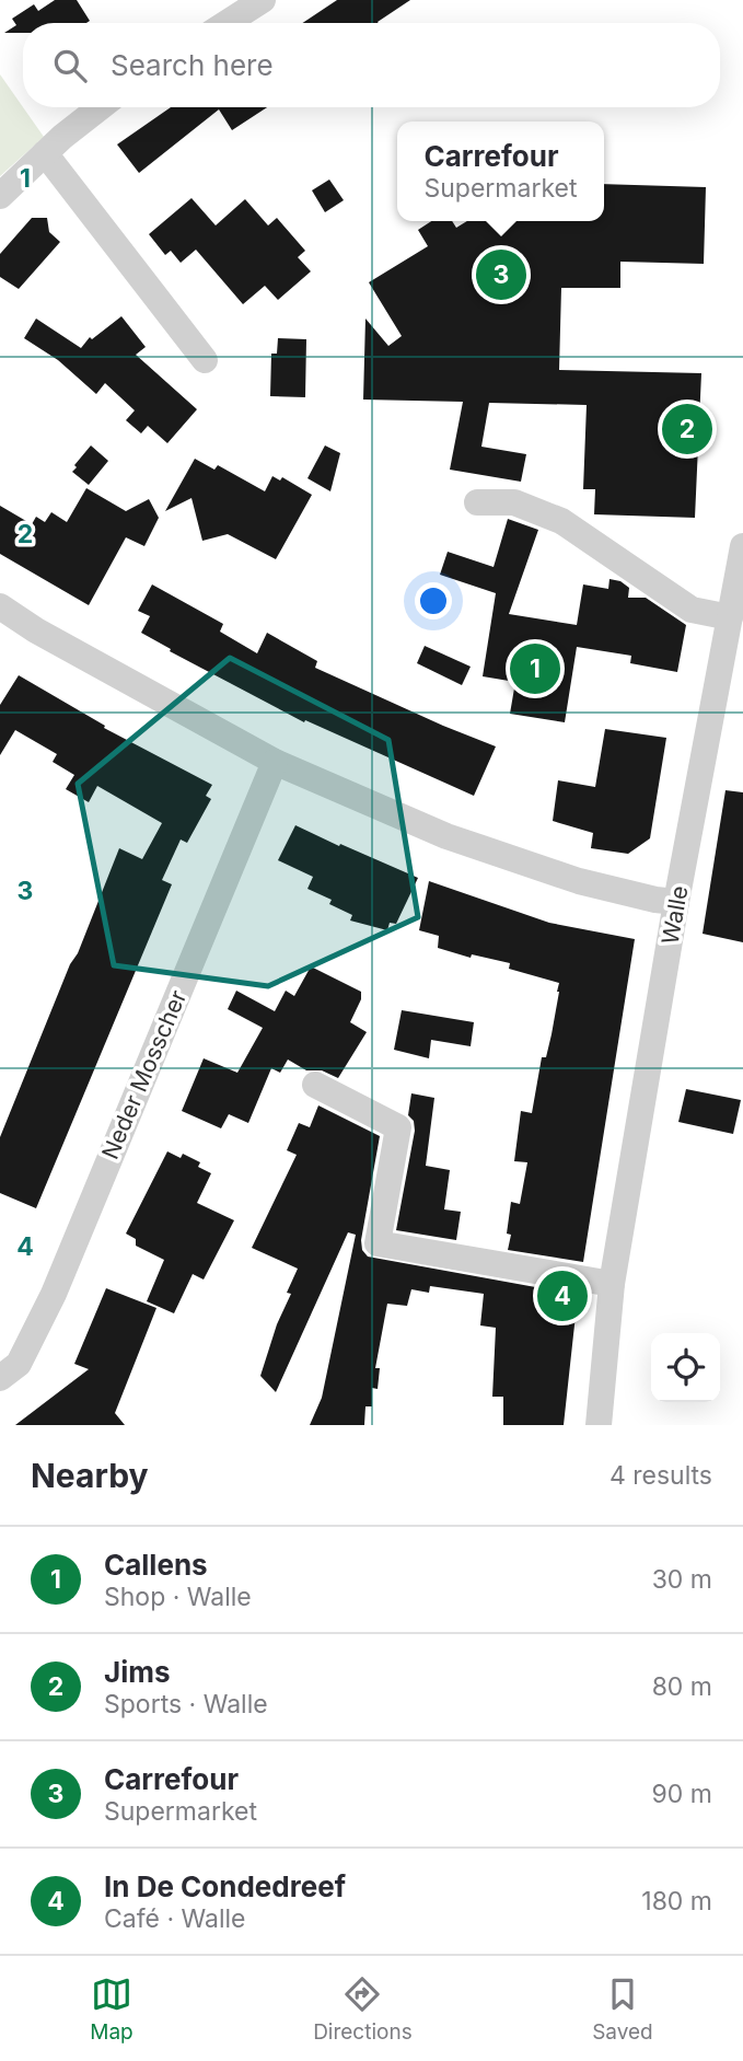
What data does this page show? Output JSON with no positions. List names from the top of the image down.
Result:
{
  "streets": {
    "street": ["Walle", "Neder Mosscher"]
  },
  "page": {
    "search": "Search here",
    "popup": ["Carrefour", "Supermarket"],
    "pins": [
      "3",
      "2",
      "1",
      "4"
    ],
    "heading": ["Nearby", "4 results"],
    "list": [
      {
        "mark": "1",
        "name": "Callens",
        "note": "Shop · Walle",
        "value": "30 m"
      },
      {
        "mark": "2",
        "name": "Jims",
        "note": "Sports · Walle",
        "value": "80 m"
      },
      {
        "mark": "3",
        "name": "Carrefour",
        "note": "Supermarket",
        "value": "90 m"
      },
      {
        "mark": "4",
        "name": "In De Condedreef",
        "note": "Café · Walle",
        "value": "180 m"
      }
    ],
    "nav": ["Map", "Directions", "Saved"]
  },
  "grid": {
    "rows": [
      "1",
      "2",
      "3",
      "4"
    ]
  }
}
